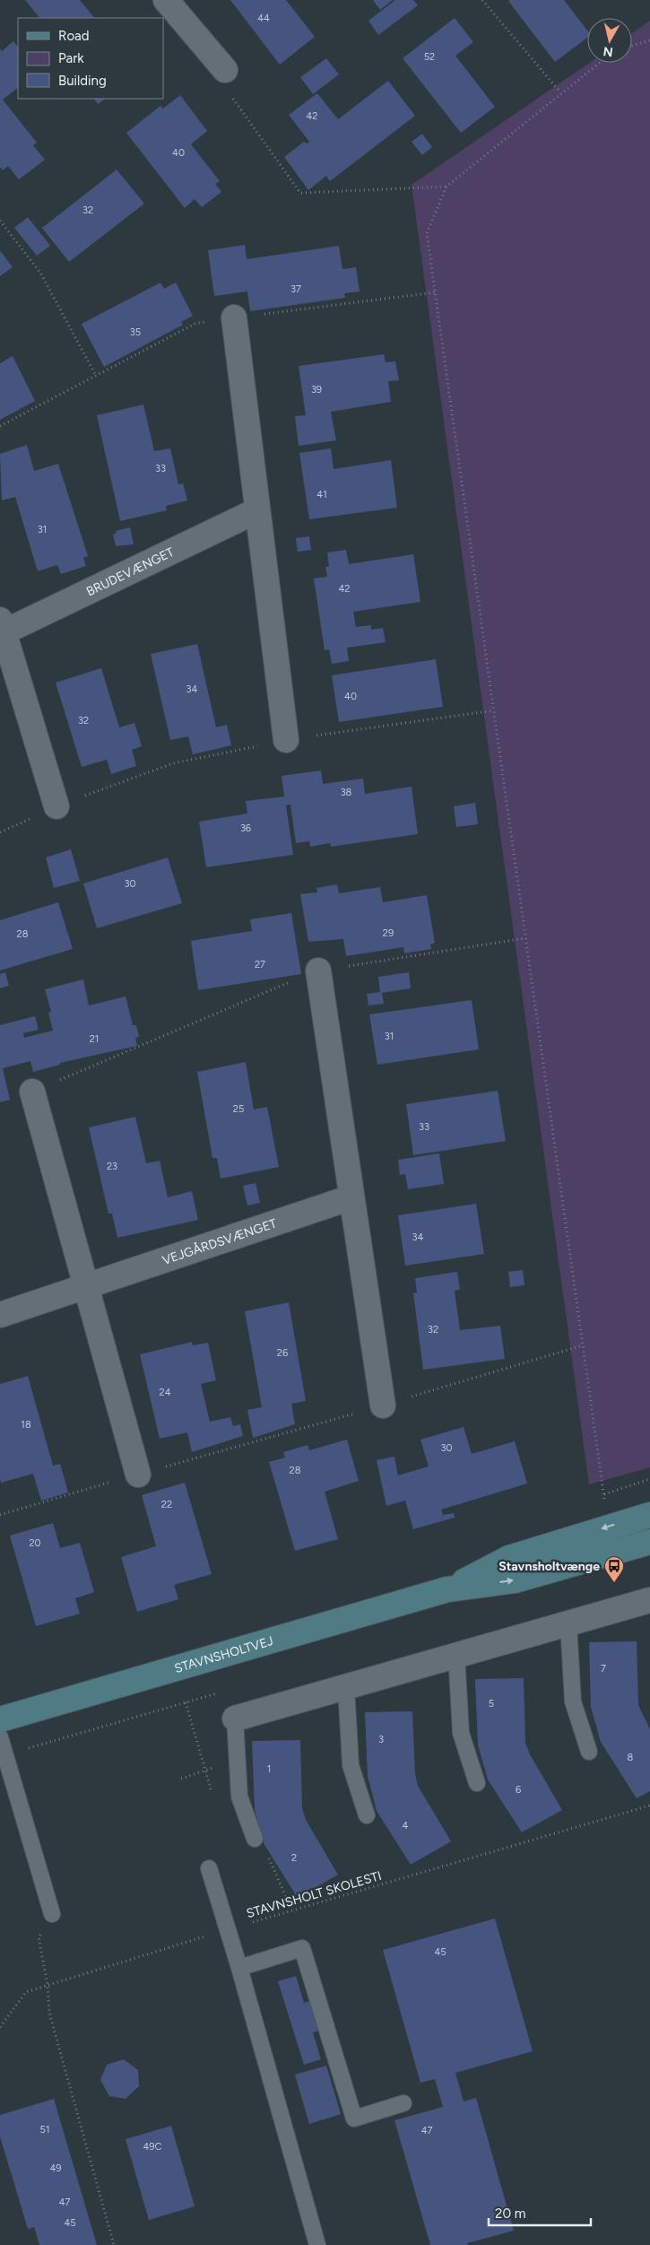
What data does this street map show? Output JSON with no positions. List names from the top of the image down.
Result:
{
  "streets": {
    "street": ["BRUDEVÆNGET", "VEJGÅRDSVÆNGET", "STAVNSHOLTVEJ"],
    "path": ["STAVNSHOLT SKOLESTI"]
  },
  "places": {
    "bus stop": ["Stavnsholtvænge"]
  },
  "house_numbers": [
    "44",
    "52",
    "42",
    "40",
    "32",
    "37",
    "35",
    "39",
    "33",
    "41",
    "31",
    "42",
    "34",
    "40",
    "32",
    "38",
    "36",
    "30",
    "29",
    "28",
    "27",
    "31",
    "21",
    "25",
    "33",
    "23",
    "34",
    "32",
    "26",
    "24",
    "18",
    "30",
    "28",
    "22",
    "20",
    "7",
    "5",
    "3",
    "8",
    "1",
    "6",
    "4",
    "2",
    "45",
    "51",
    "47",
    "49C",
    "49",
    "47",
    "45"
  ],
  "legend": ["Road", "Park", "Building"],
  "scale_bar": "20 m",
  "north": "bottom"
}
